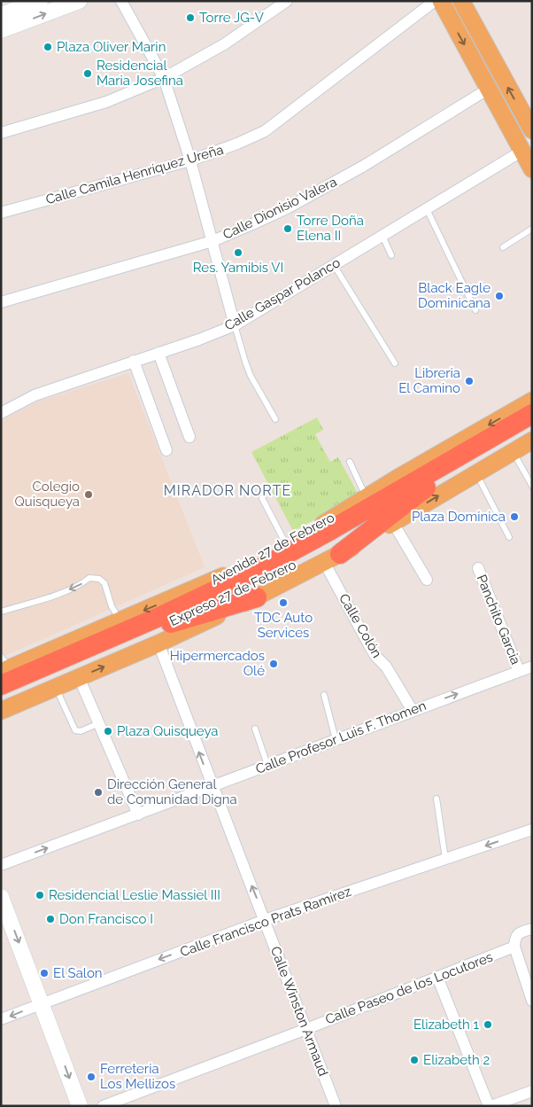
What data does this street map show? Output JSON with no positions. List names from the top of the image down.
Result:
{
  "streets": {
    "highway": ["Expreso 27 de Febrero"],
    "main road": ["Avenida 27 de Febrero"],
    "street": [
      "Calle Camila Henríquez Ureña",
      "Calle Dionisio Valera",
      "Calle Gaspar Polanco",
      "Panchito Garcia",
      "Calle Colón",
      "Calle Profesor Luis F. Thomen",
      "Calle Francisco Prats Ramírez",
      "Calle Paseo de los Locutores",
      "Calle Winston Armaud"
    ]
  },
  "crossings": [
    ["Panchito Garcia", "Calle Profesor Luis F. Thomen"],
    ["Calle Colón", "Calle Profesor Luis F. Thomen"],
    ["Calle Profesor Luis F. Thomen", "Calle Winston Armaud"],
    ["Calle Francisco Prats Ramírez", "Calle Winston Armaud"],
    ["Calle Paseo de los Locutores", "Calle Winston Armaud"]
  ],
  "one_way": ["Calle Profesor Luis F. Thomen", "Calle Francisco Prats Ramírez"],
  "districts": ["MIRADOR NORTE"],
  "places": [
    "Torre JG-V",
    "Plaza Oliver Marin",
    "Residencial Maria Josefina",
    "Torre Doña Elena II",
    "Res. Yamibis VI",
    "Black Eagle Dominicana",
    "Libreria El Camino",
    "Colegio Quisqueya",
    "Plaza Dominica",
    "TDC Auto Services",
    "Hipermercados Olé",
    "Plaza Quisqueya",
    "Dirección General de Comunidad Digna",
    "Residencial Leslie Massiel III",
    "Don Francisco I",
    "El Salon",
    "Elizabeth 1",
    "Elizabeth 2",
    "Ferreteria Los Mellizos"
  ]
}
